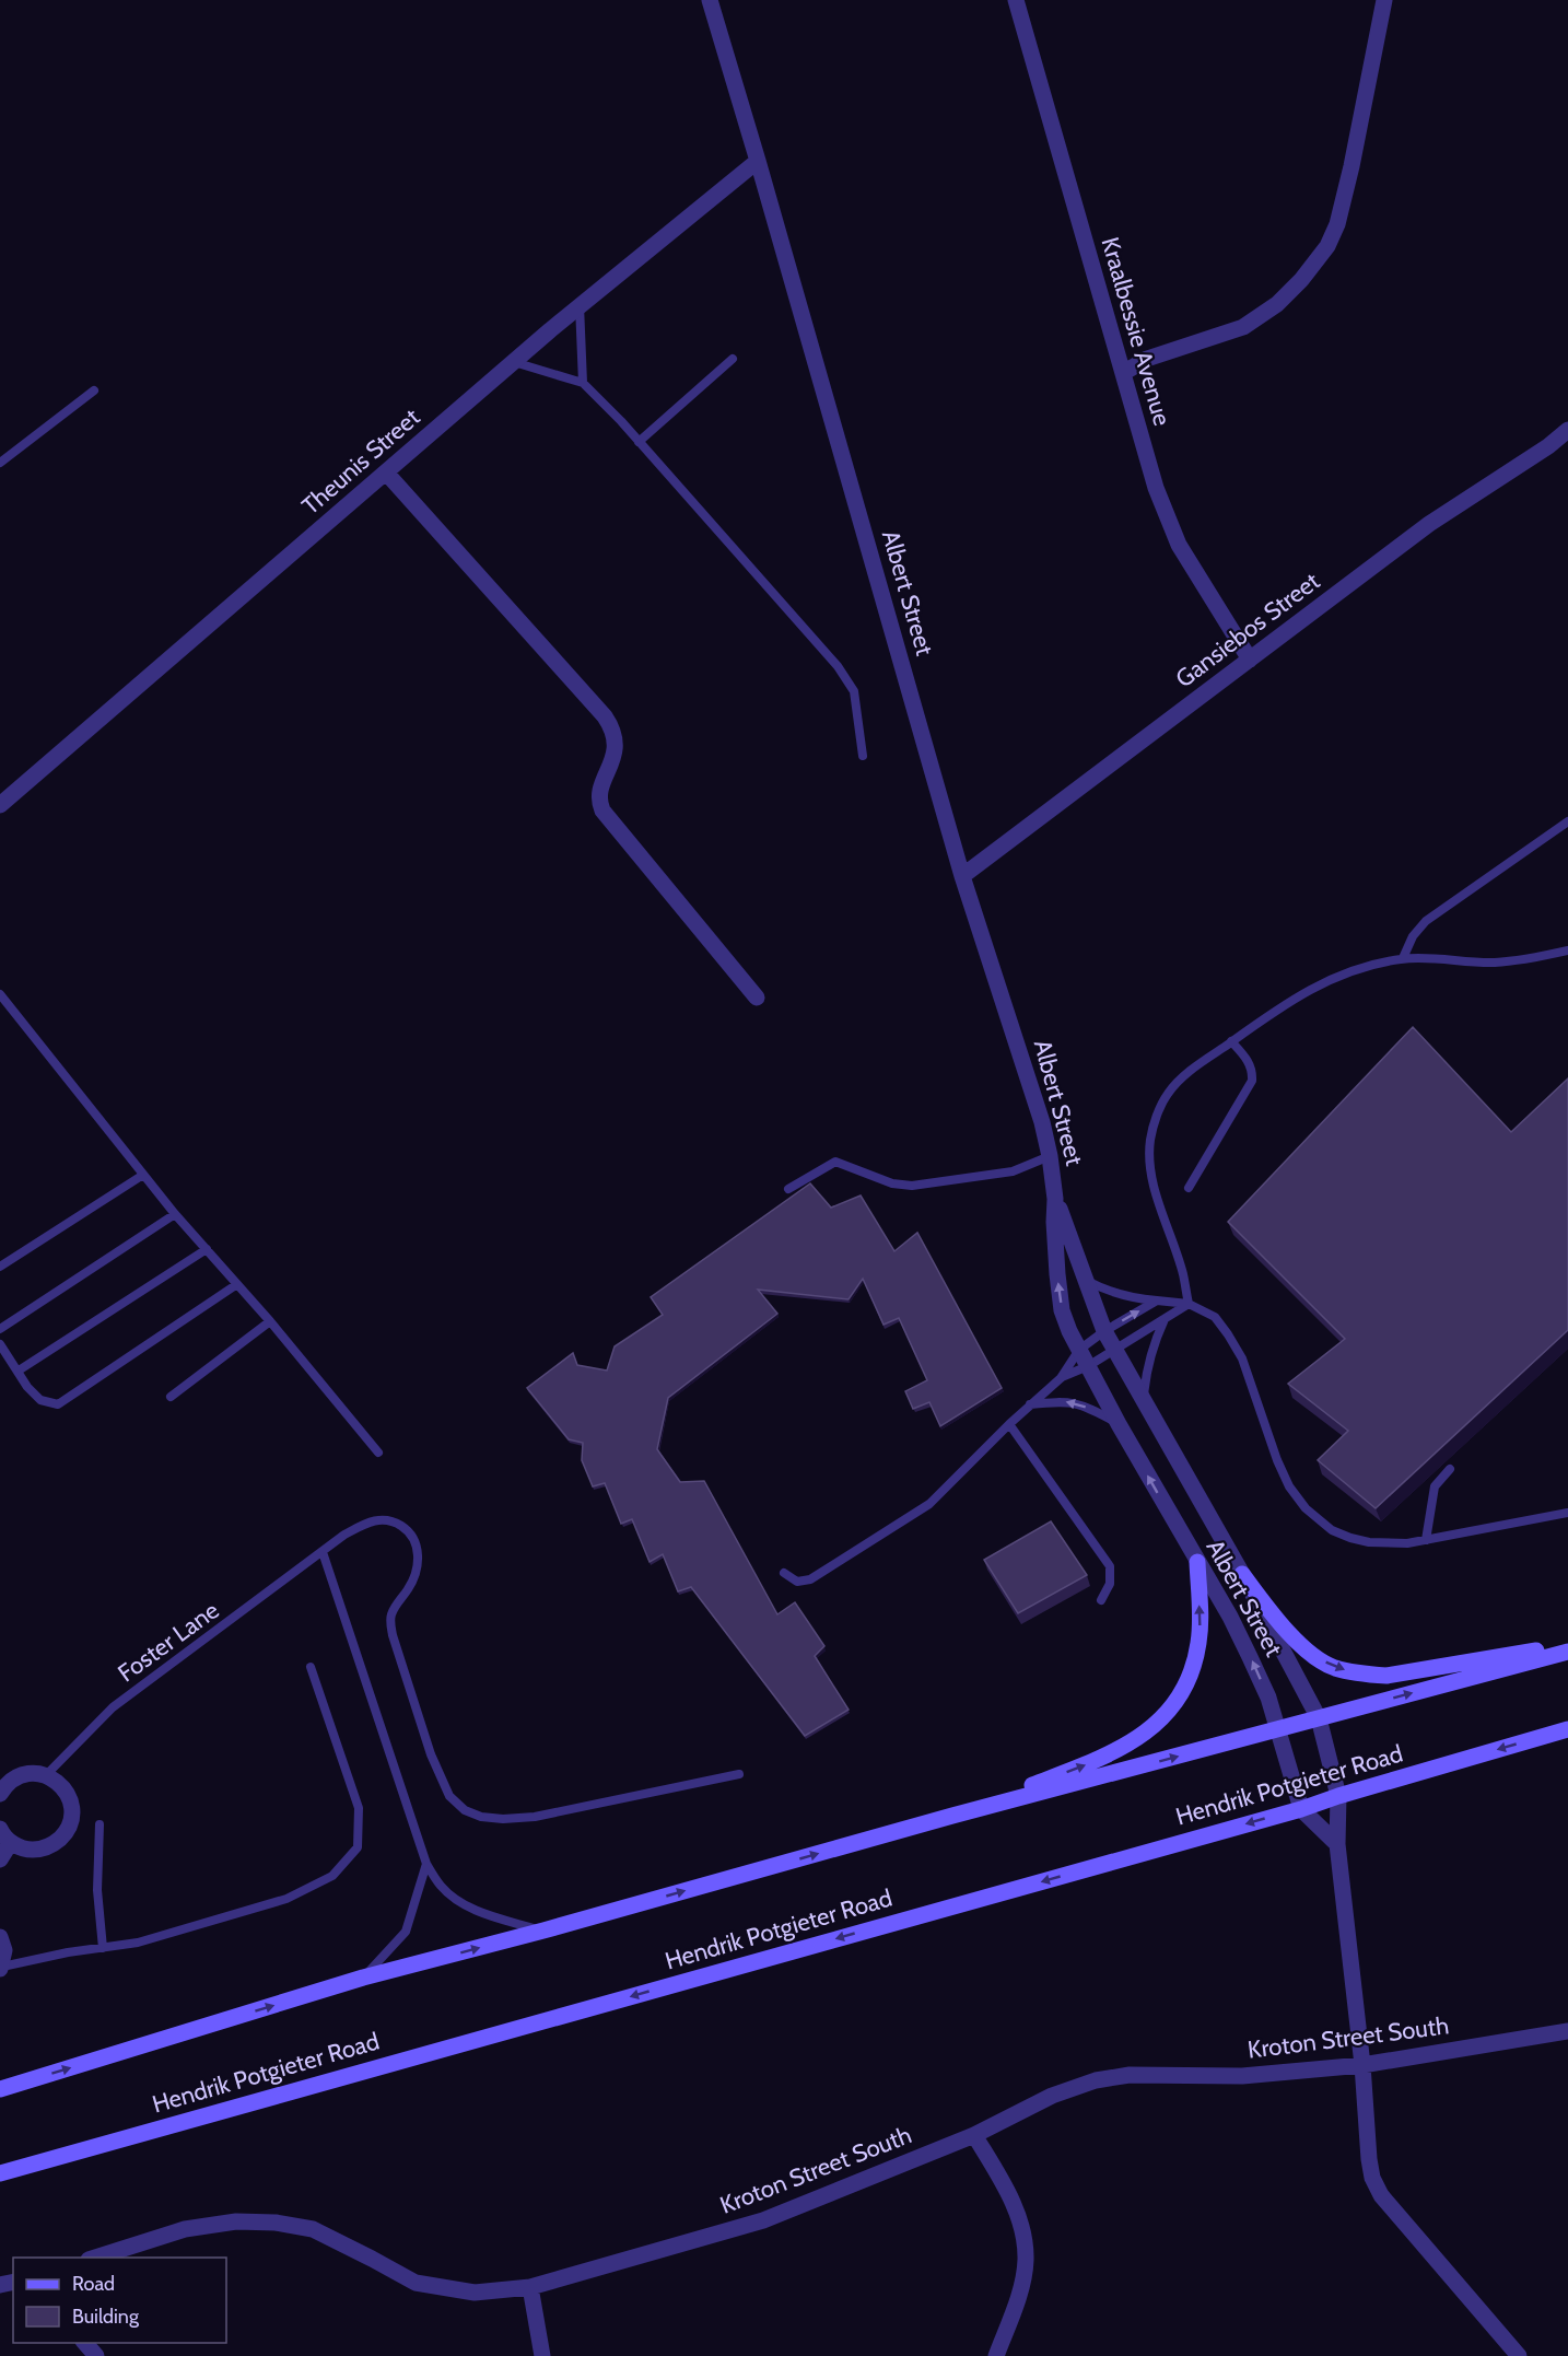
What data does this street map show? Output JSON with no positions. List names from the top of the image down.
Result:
{
  "streets": {
    "main road": ["Hendrik Potgieter Road"],
    "street": [
      "Kraalbessie Avenue",
      "Theunis Street",
      "Albert Street",
      "Gansiebos Street",
      "Kroton Street South"
    ],
    "lane": ["Foster Lane"]
  },
  "crossings": [
    ["Kraalbessie Avenue", "Gansiebos Street"],
    ["Theunis Street", "Albert Street"],
    ["Albert Street", "Gansiebos Street"],
    ["Albert Street", "Hendrik Potgieter Road"],
    ["Albert Street", "Kroton Street South"]
  ],
  "legend": ["Road", "Building"]
}
